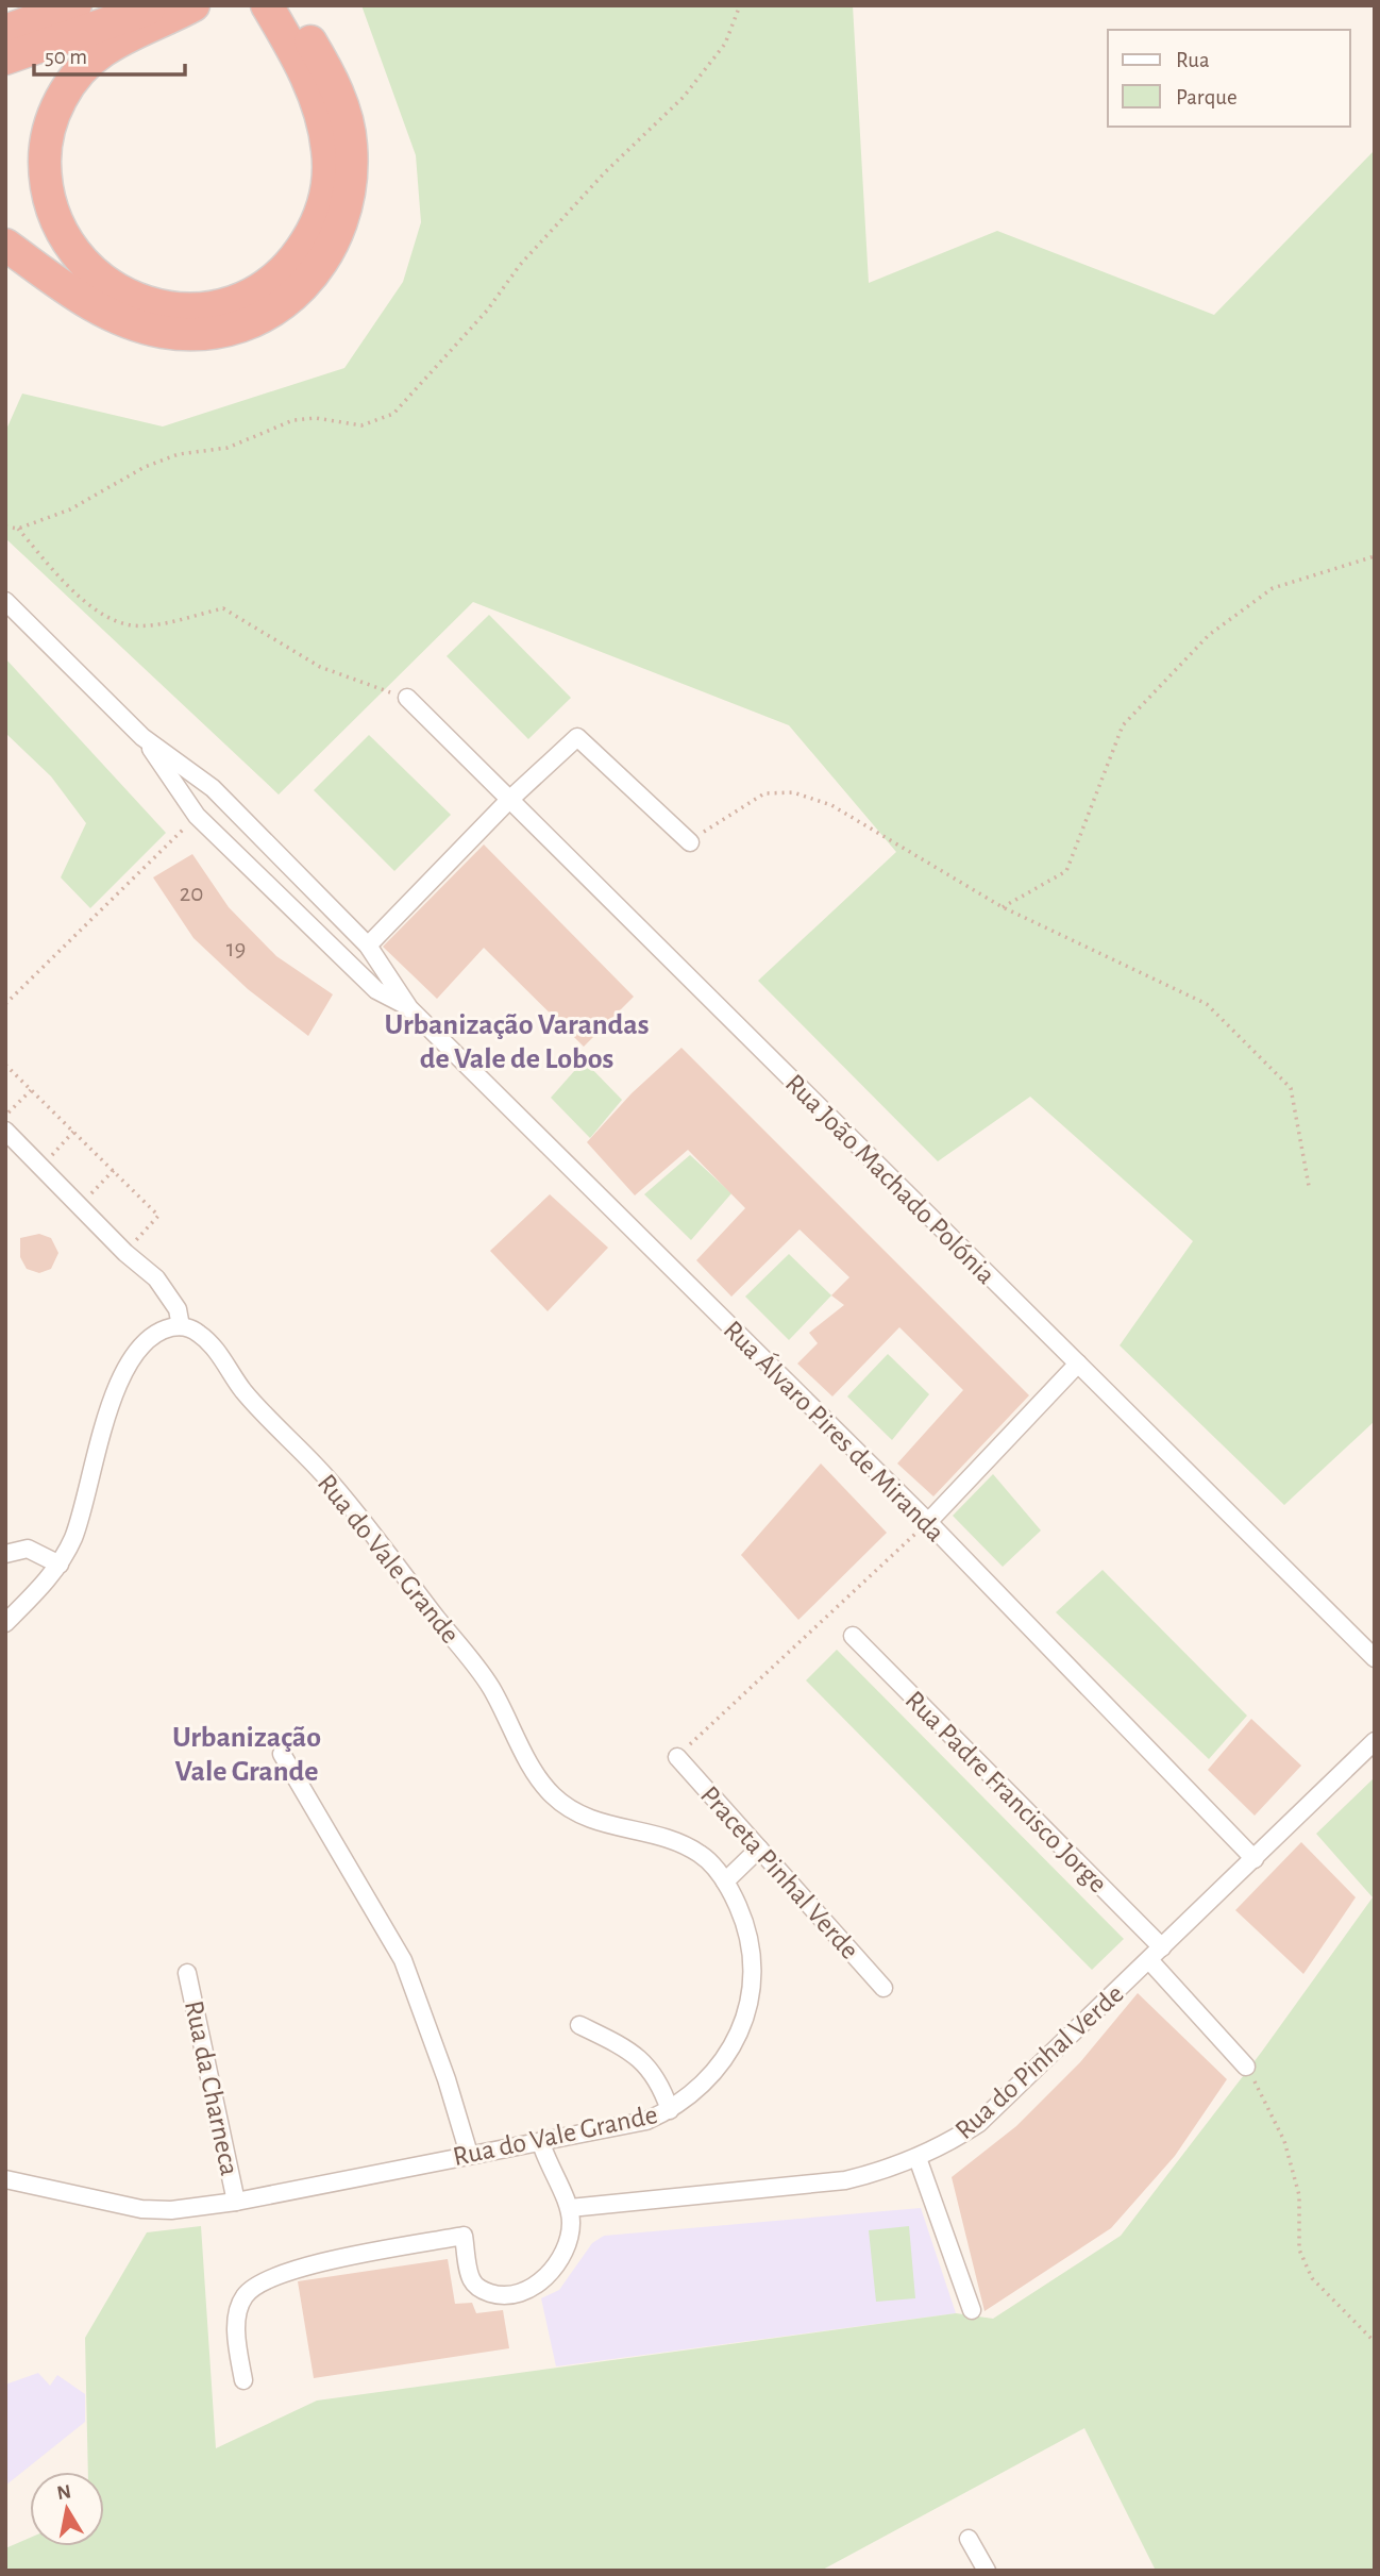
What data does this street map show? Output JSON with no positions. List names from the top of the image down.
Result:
{
  "streets": {
    "street": [
      "Rua João Machado Polónia",
      "Rua Álvaro Pires de Miranda",
      "Rua do Vale Grande",
      "Rua Padre Francisco Jorge",
      "Praceta Pinhal Verde",
      "Rua do Pinhal Verde",
      "Rua da Charneca"
    ]
  },
  "crossings": [
    ["Rua Álvaro Pires de Miranda", "Rua do Pinhal Verde"],
    ["Rua do Vale Grande", "Rua da Charneca"],
    ["Rua Padre Francisco Jorge", "Rua do Pinhal Verde"]
  ],
  "districts": ["Urbanização Varandas de Vale de Lobos", "Urbanização Vale Grande"],
  "house_numbers": ["20", "19"],
  "legend": ["Rua", "Parque"],
  "scale_bar": "50 m",
  "north": "top"
}
